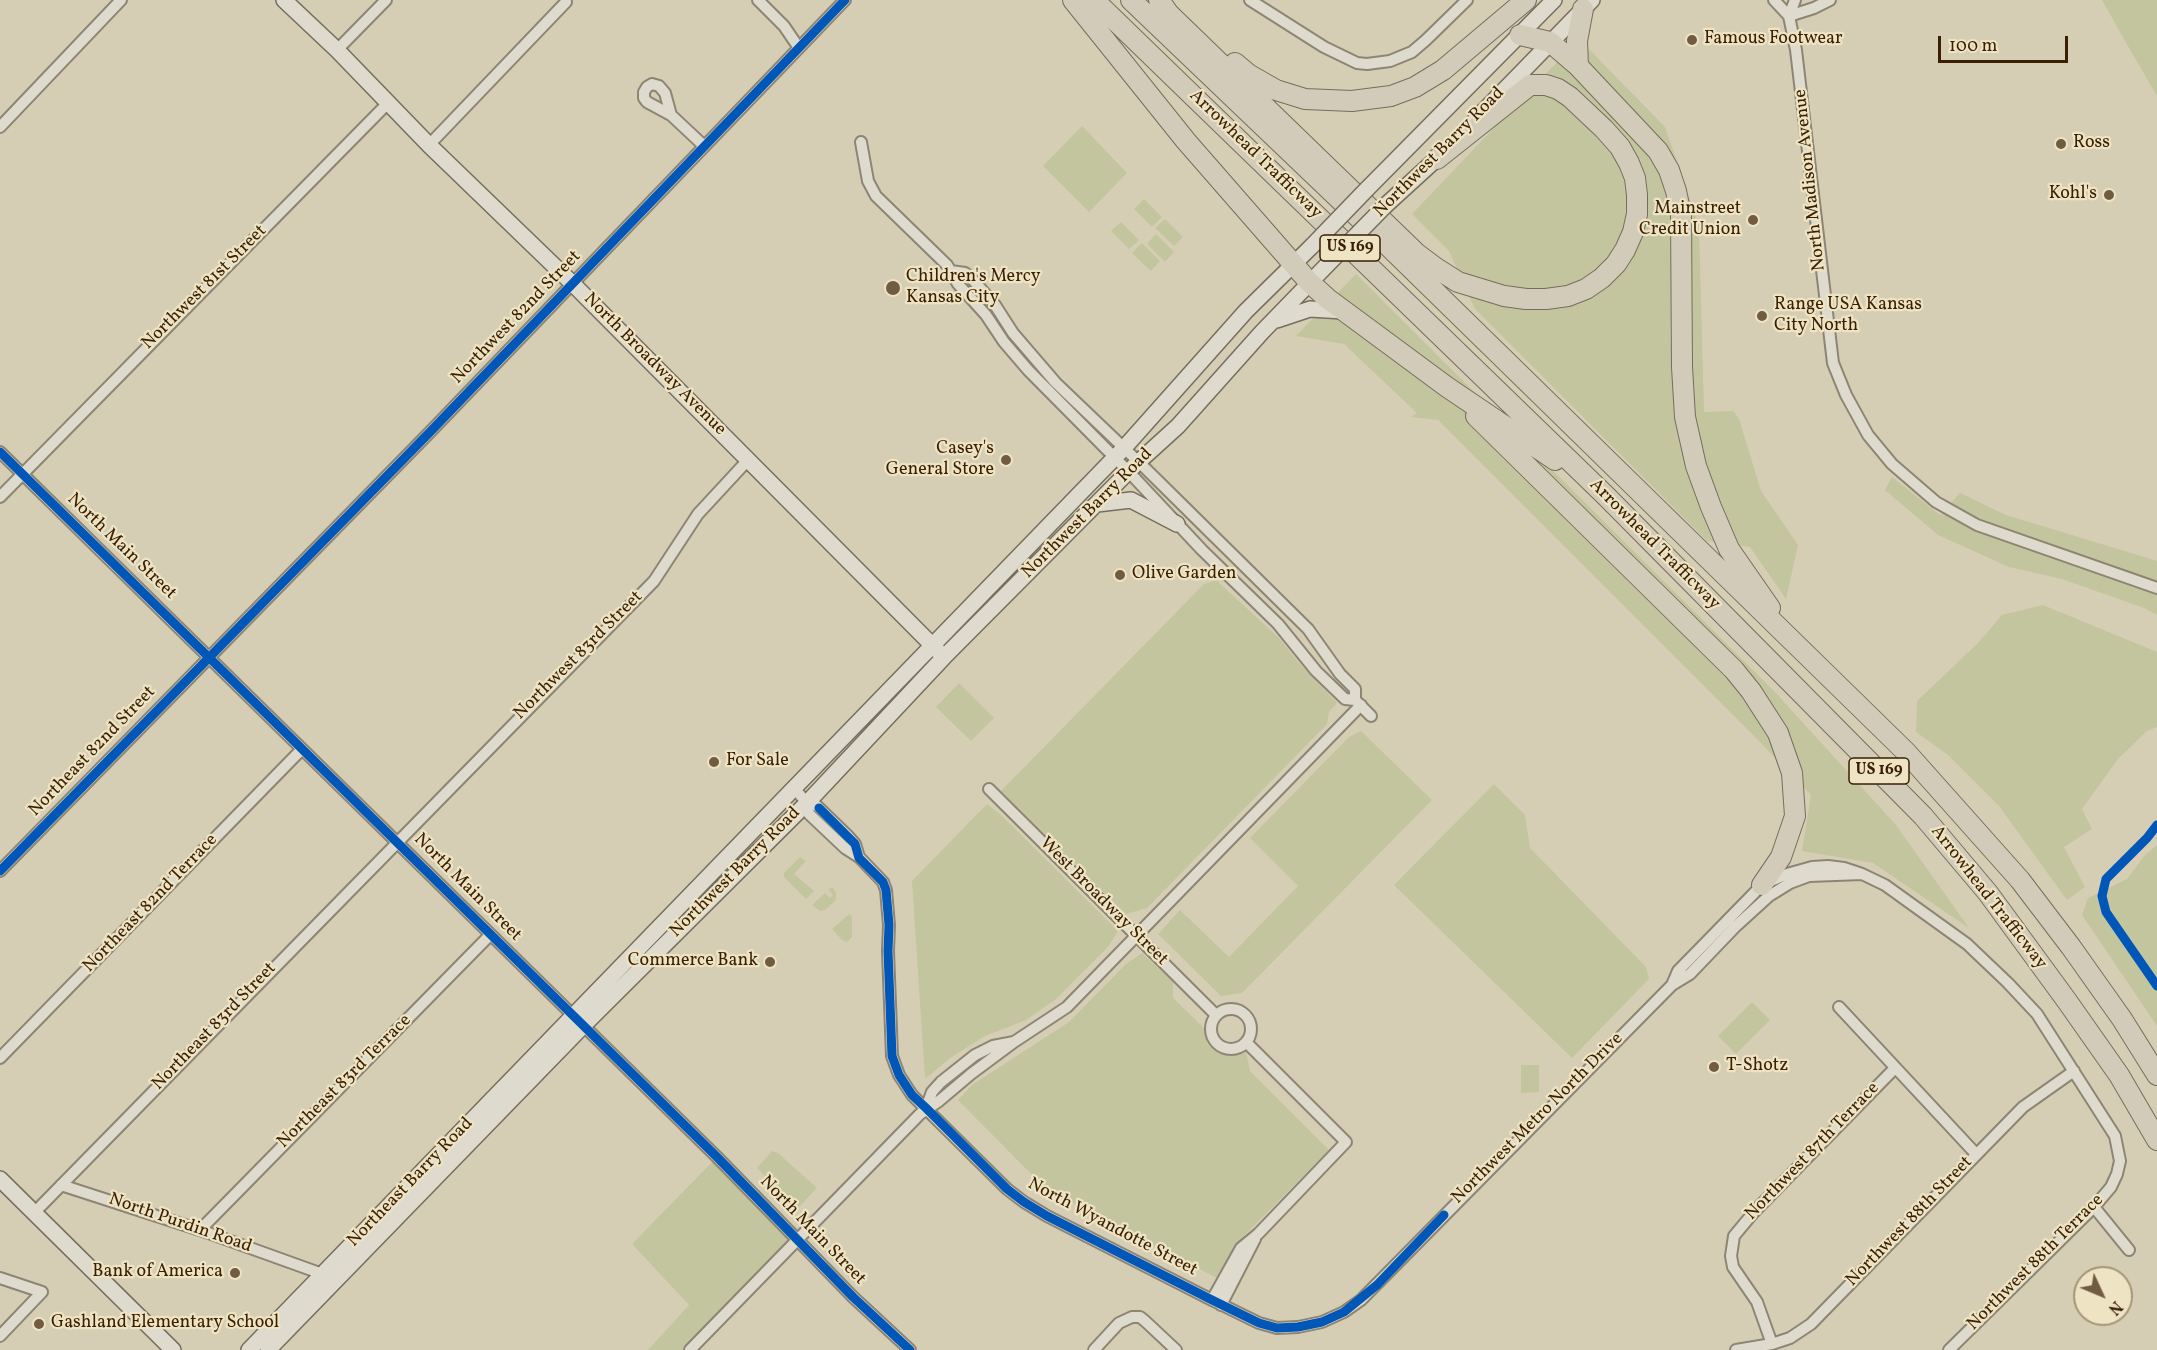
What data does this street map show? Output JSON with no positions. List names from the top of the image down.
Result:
{
  "streets": {
    "highway": ["Arrowhead Trafficway", "US 169"],
    "main road": ["Northwest Barry Road", "North Broadway Avenue", "Northeast Barry Road"],
    "street": [
      "North Madison Avenue",
      "Northwest 81st Street",
      "Northwest 82nd Street",
      "North Main Street",
      "Northwest 83rd Street",
      "Northeast 82nd Street",
      "West Broadway Street",
      "Northeast 82nd Terrace",
      "Northeast 83rd Street",
      "Northeast 83rd Terrace",
      "Northwest Metro North Drive",
      "Northwest 87th Terrace",
      "Northwest 88th Street",
      "North Purdin Road",
      "North Wyandotte Street",
      "Northwest 88th Terrace"
    ]
  },
  "crossings": [
    ["Northwest Barry Road", "North Broadway Avenue"],
    ["Northwest Barry Road", "North Main Street"],
    ["Northwest Barry Road", "Northeast Barry Road"],
    ["Northwest Barry Road", "North Wyandotte Street"],
    ["Northwest 81st Street", "North Broadway Avenue"],
    ["Northwest 81st Street", "North Main Street"],
    ["Northwest 82nd Street", "North Broadway Avenue"],
    ["Northwest 82nd Street", "North Main Street"],
    ["Northwest 82nd Street", "Northeast 82nd Street"],
    ["North Broadway Avenue", "Northwest 83rd Street"],
    ["North Main Street", "Northwest 83rd Street"],
    ["North Main Street", "Northeast 82nd Street"],
    ["North Main Street", "Northeast 82nd Terrace"],
    ["North Main Street", "Northeast 83rd Street"],
    ["North Main Street", "Northeast 83rd Terrace"],
    ["North Main Street", "Northeast Barry Road"],
    ["Northwest 83rd Street", "Northeast 83rd Street"],
    ["Northeast 83rd Street", "North Purdin Road"],
    ["Northeast 83rd Terrace", "North Purdin Road"],
    ["Northwest Metro North Drive", "North Wyandotte Street"],
    ["Northwest 87th Terrace", "Northwest 88th Street"],
    ["Northeast Barry Road", "North Purdin Road"],
    ["Northwest 88th Street", "Northwest 88th Terrace"]
  ],
  "places": [
    "Famous Footwear",
    "Ross",
    "Kohl's",
    "Mainstreet Credit Union",
    "Children's Mercy Kansas City",
    "Range USA Kansas City North",
    "Casey's General Store",
    "Olive Garden",
    "For Sale",
    "Commerce Bank",
    "T-Shotz",
    "Bank of America",
    "Gashland Elementary School"
  ],
  "scale_bar": "100 m",
  "north": "bottom right"
}
